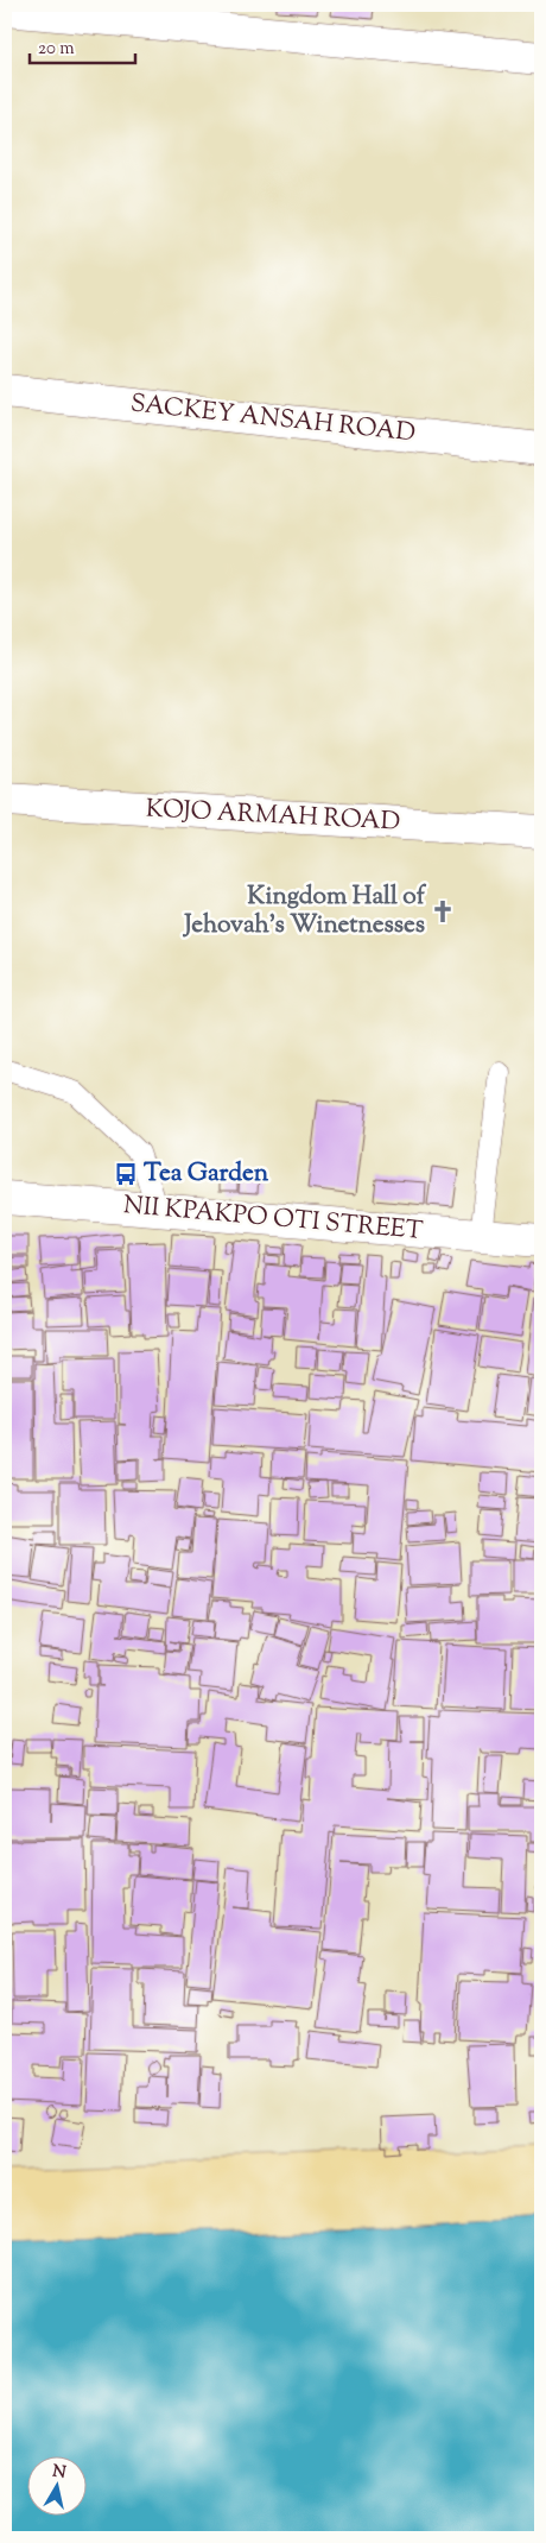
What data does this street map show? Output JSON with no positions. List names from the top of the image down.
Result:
{
  "streets": {
    "street": ["SACKEY ANSAH ROAD", "KOJO ARMAH ROAD", "NII KPAKPO OTI STREET"]
  },
  "places": {
    "church": ["Kingdom Hall of Jehovah's Winetnesses"],
    "bus stop": ["Tea Garden"]
  },
  "scale_bar": "20 m",
  "north": "top"
}
